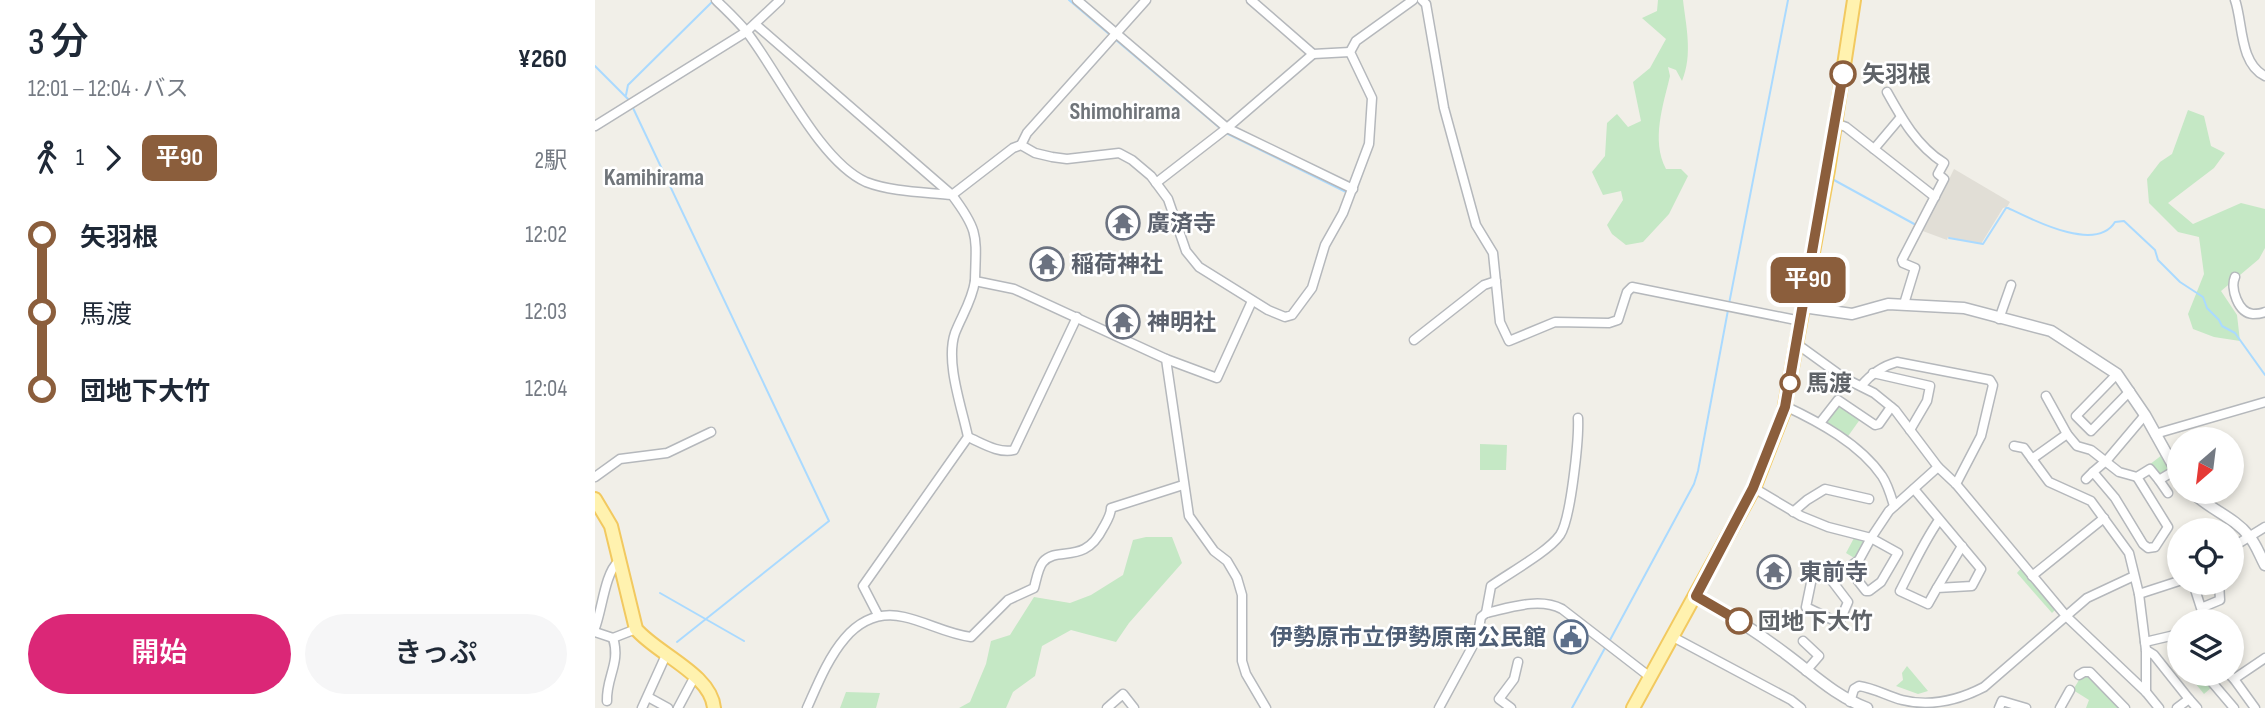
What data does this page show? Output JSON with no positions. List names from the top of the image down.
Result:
{
  "districts": ["Shimohirama", "Kamihirama"],
  "places": {
    "other": ["矢羽根", "馬渡", "団地下大竹"],
    "temple": [
      "廣済寺",
      "稲荷神社",
      "神明社",
      "東前寺"
    ],
    "public building": ["伊勢原市立伊勢原南公民館"]
  },
  "lines": ["bus line 平90"],
  "north": "bottom left",
  "page": {
    "heading": ["3 分", "12:01 – 12:04 · バス", "¥260"],
    "on_map": "平90",
    "legs": ["1", "平90", "2駅"],
    "list": [
      {
        "name": "矢羽根",
        "value": "12:02"
      },
      {
        "name": "馬渡",
        "value": "12:03"
      },
      {
        "name": "団地下大竹",
        "value": "12:04"
      }
    ],
    "buttons": ["開始", "きっぷ"]
  }
}
